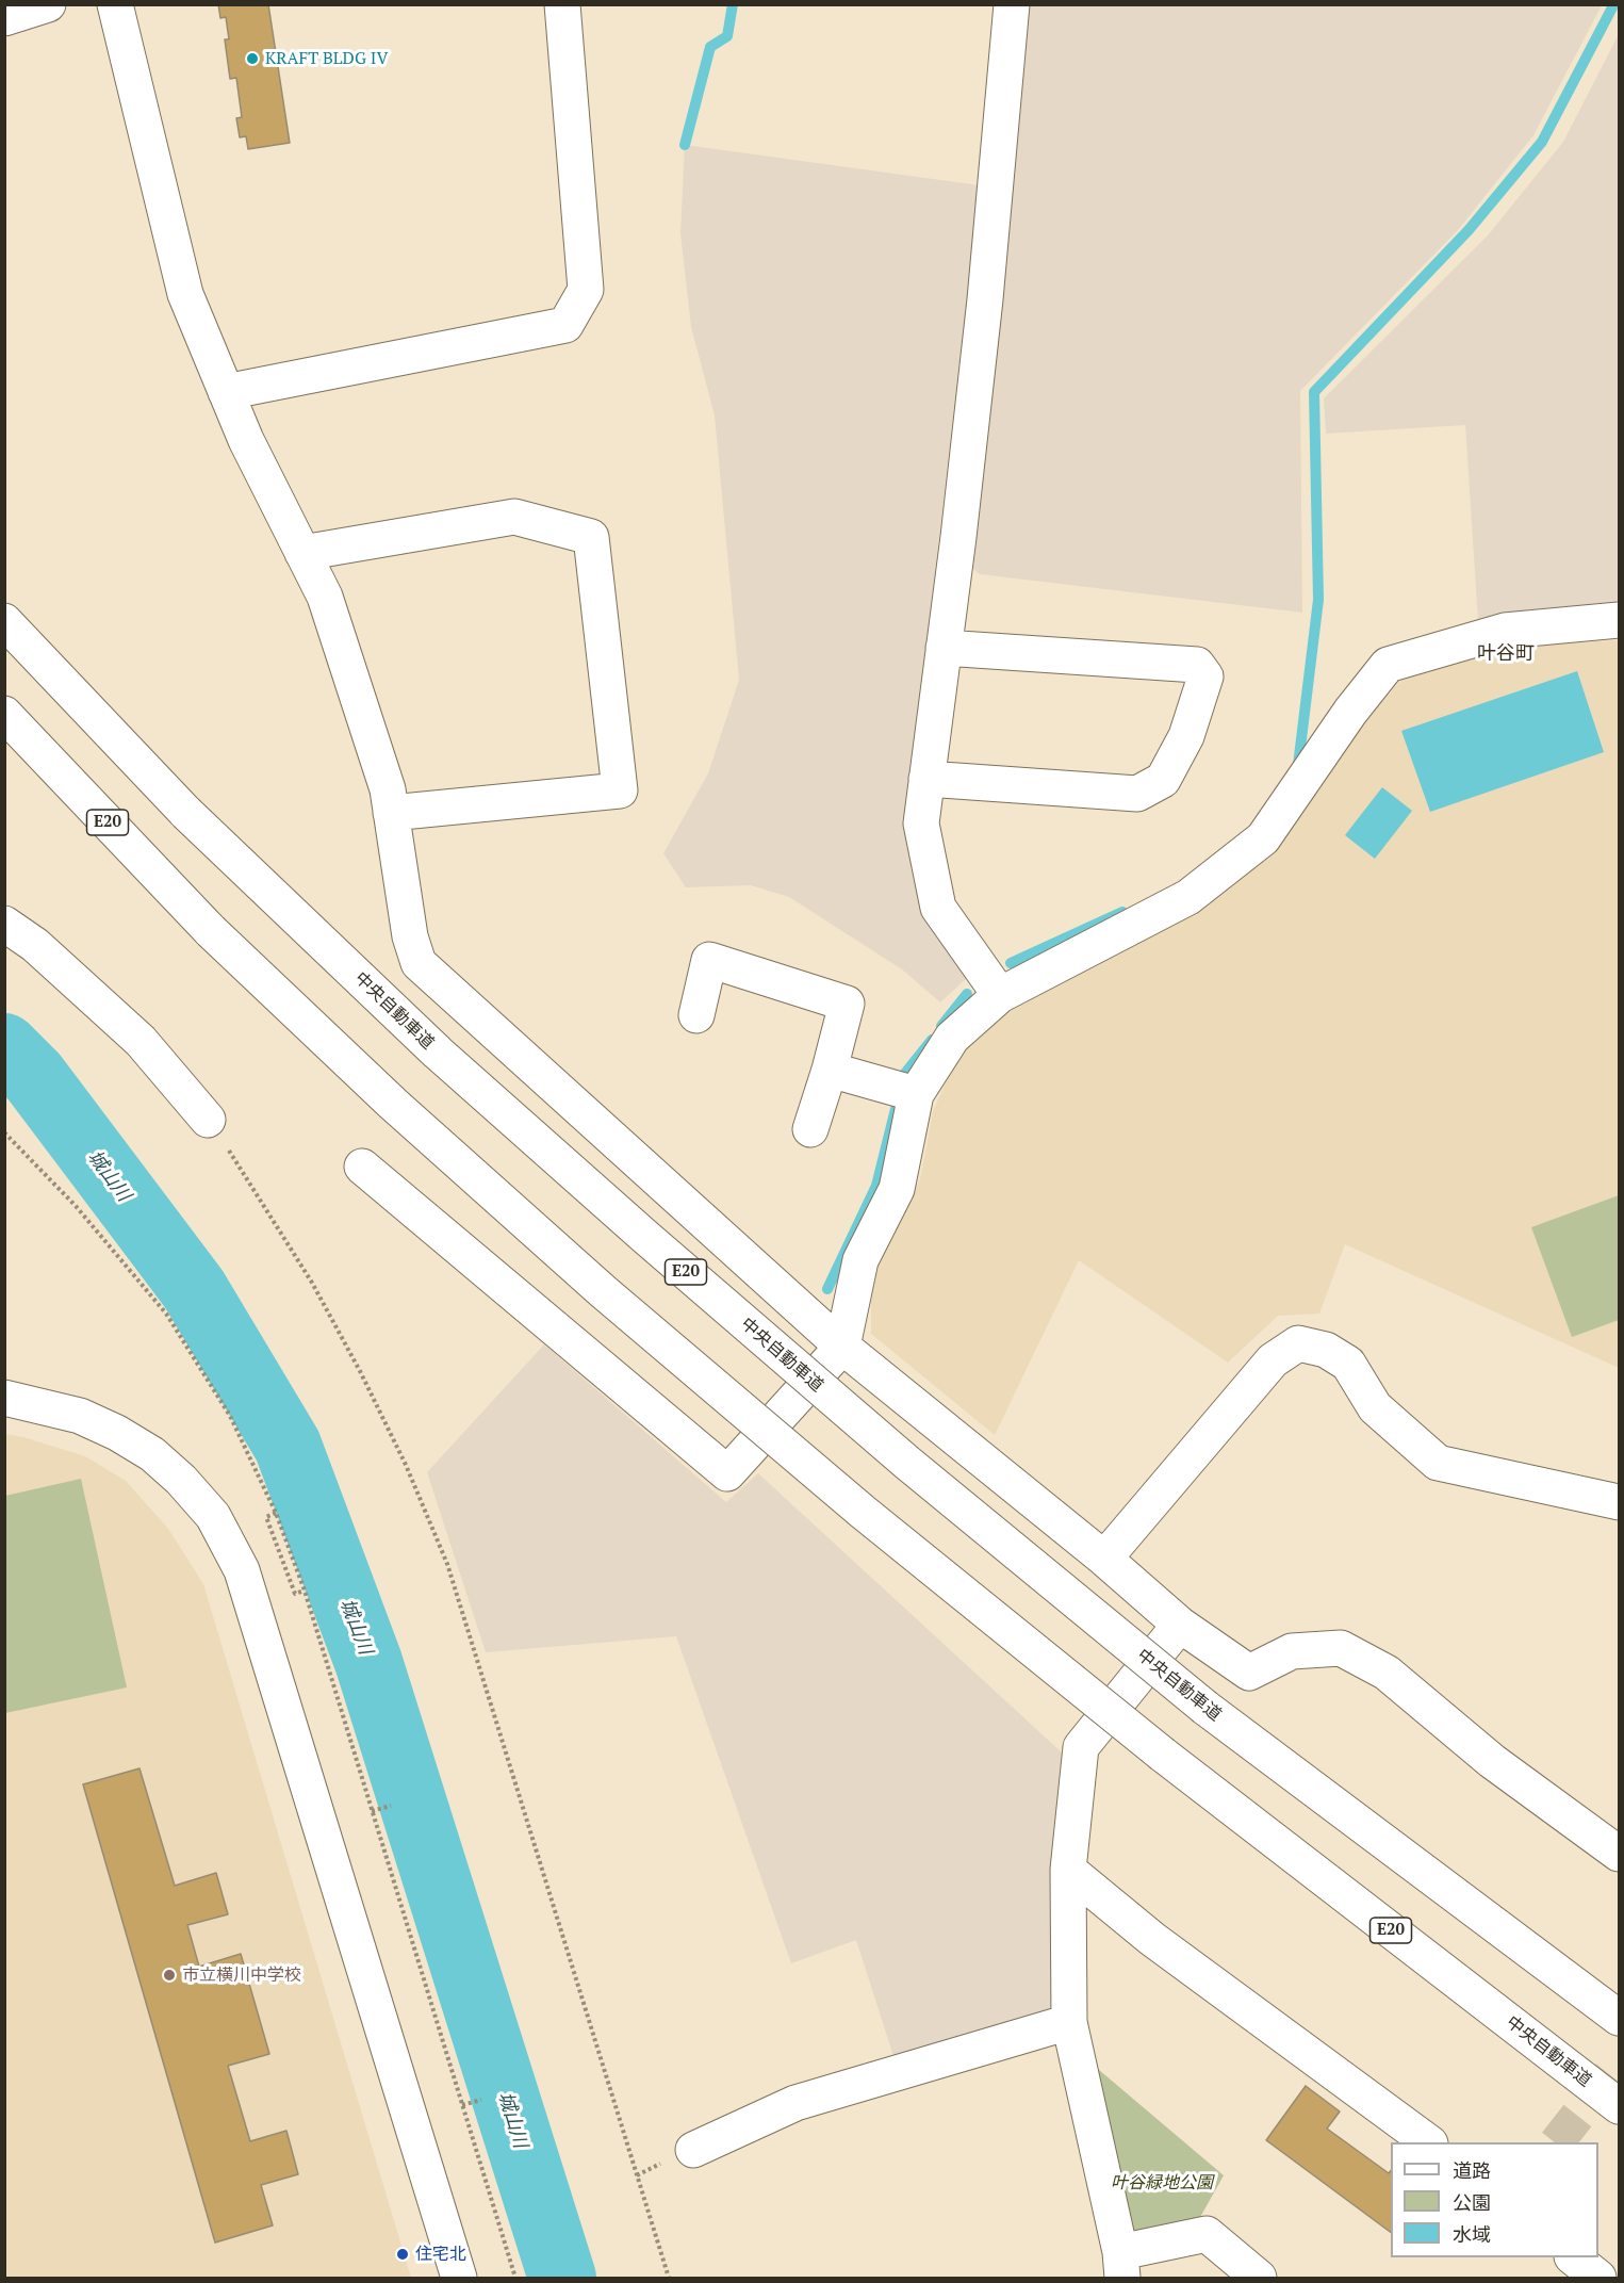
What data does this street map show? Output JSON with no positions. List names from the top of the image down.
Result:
{
  "streets": {
    "main road": ["E20", "中央自動車道"]
  },
  "districts": ["叶谷町"],
  "water": ["城山川"],
  "parks": ["叶谷緑地公園"],
  "places": ["KRAFT BLDG IV", "市立横川中学校", "住宅北"],
  "legend": ["道路", "公園", "水域"]
}
